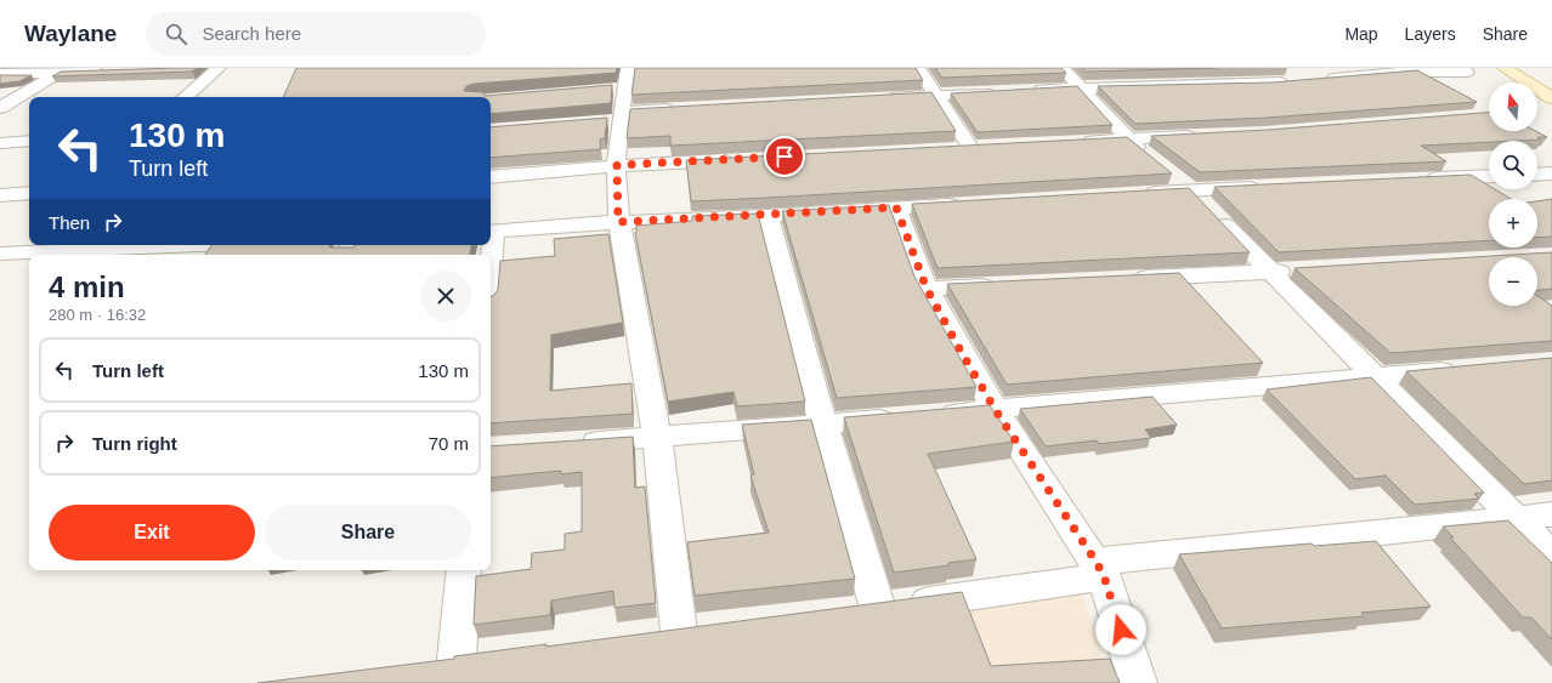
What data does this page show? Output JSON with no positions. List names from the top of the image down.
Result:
{
  "north": "top",
  "page": {
    "header": "Waylane",
    "search": "Search here",
    "nav": ["Map", "Layers", "Share"],
    "map_buttons": ["+", "−"],
    "turn": ["130 m", "Turn left"],
    "then": "Then",
    "heading": ["4 min", "280 m · 16:32"],
    "list": [
      {
        "name": "Turn left",
        "value": "130 m"
      },
      {
        "name": "Turn right",
        "value": "70 m"
      }
    ],
    "buttons": ["Exit", "Share"]
  }
}
